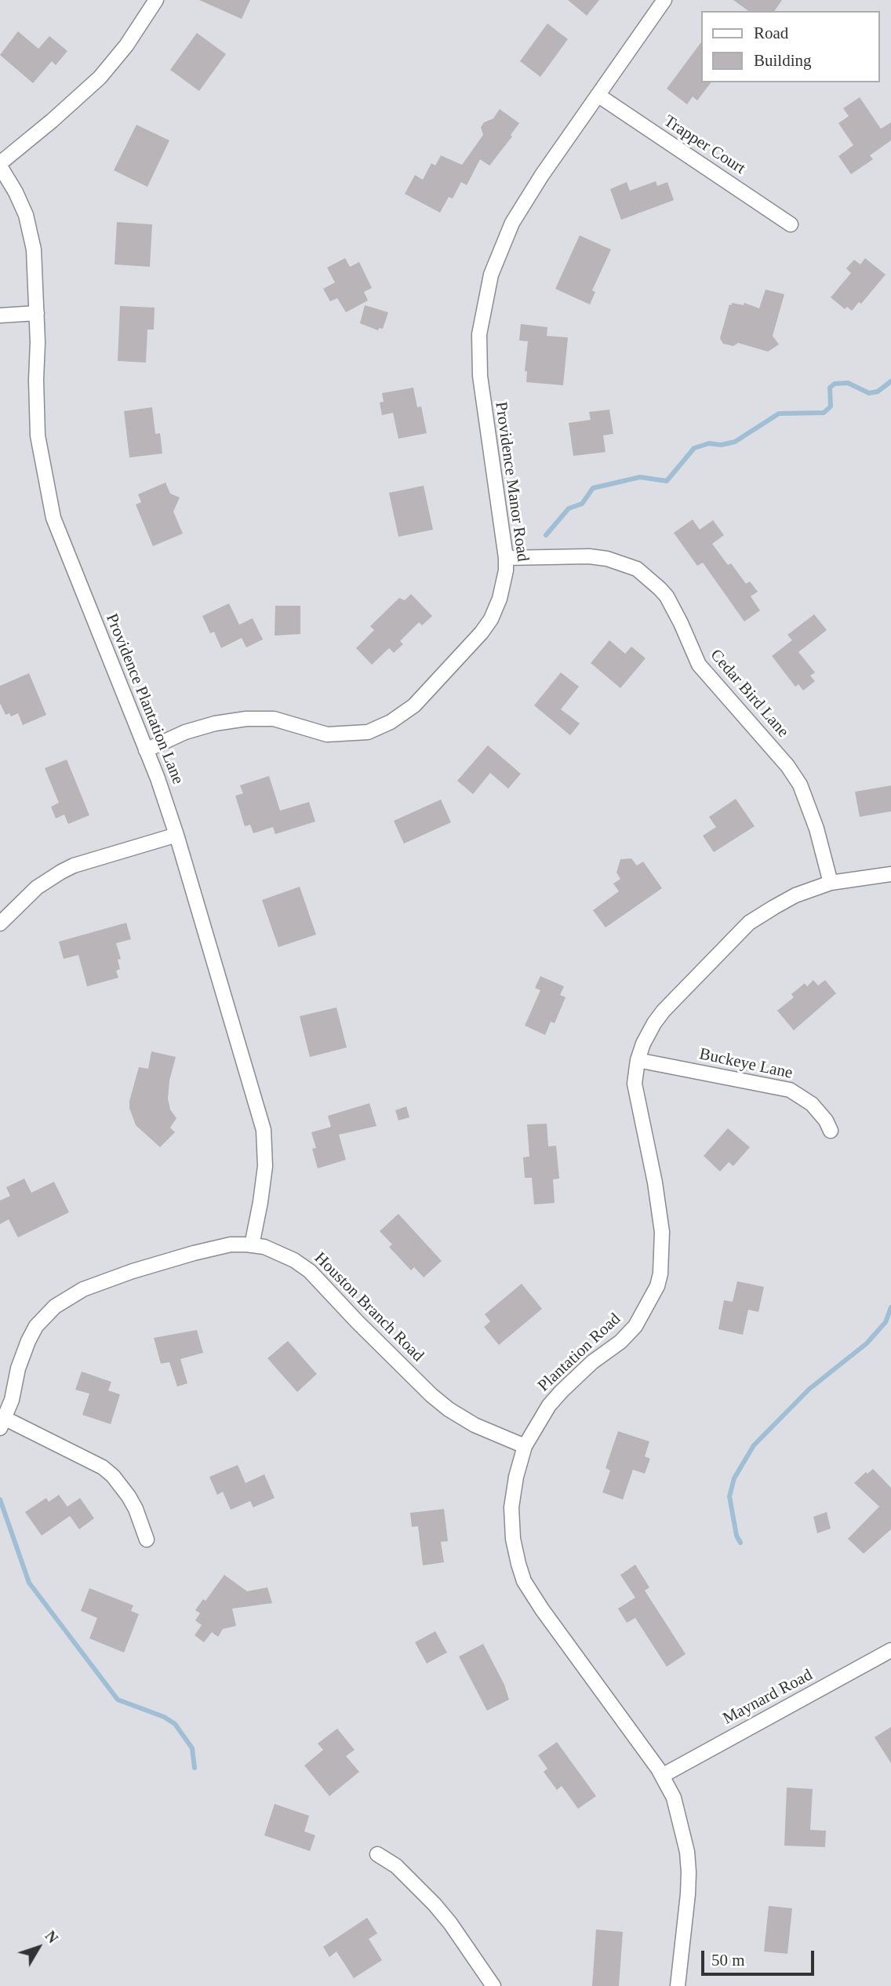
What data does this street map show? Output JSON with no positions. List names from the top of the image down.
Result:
{
  "streets": {
    "street": [
      "Trapper Court",
      "Providence Manor Road",
      "Cedar Bird Lane",
      "Providence Plantation Lane",
      "Buckeye Lane",
      "Houston Branch Road",
      "Plantation Road",
      "Maynard Road"
    ]
  },
  "crossings": [
    ["Trapper Court", "Providence Manor Road"],
    ["Providence Manor Road", "Cedar Bird Lane"],
    ["Providence Manor Road", "Providence Plantation Lane"],
    ["Cedar Bird Lane", "Plantation Road"],
    ["Providence Plantation Lane", "Houston Branch Road"],
    ["Buckeye Lane", "Plantation Road"],
    ["Houston Branch Road", "Plantation Road"],
    ["Plantation Road", "Maynard Road"]
  ],
  "legend": ["Road", "Building"],
  "scale_bar": "50 m",
  "north": "top right"
}
